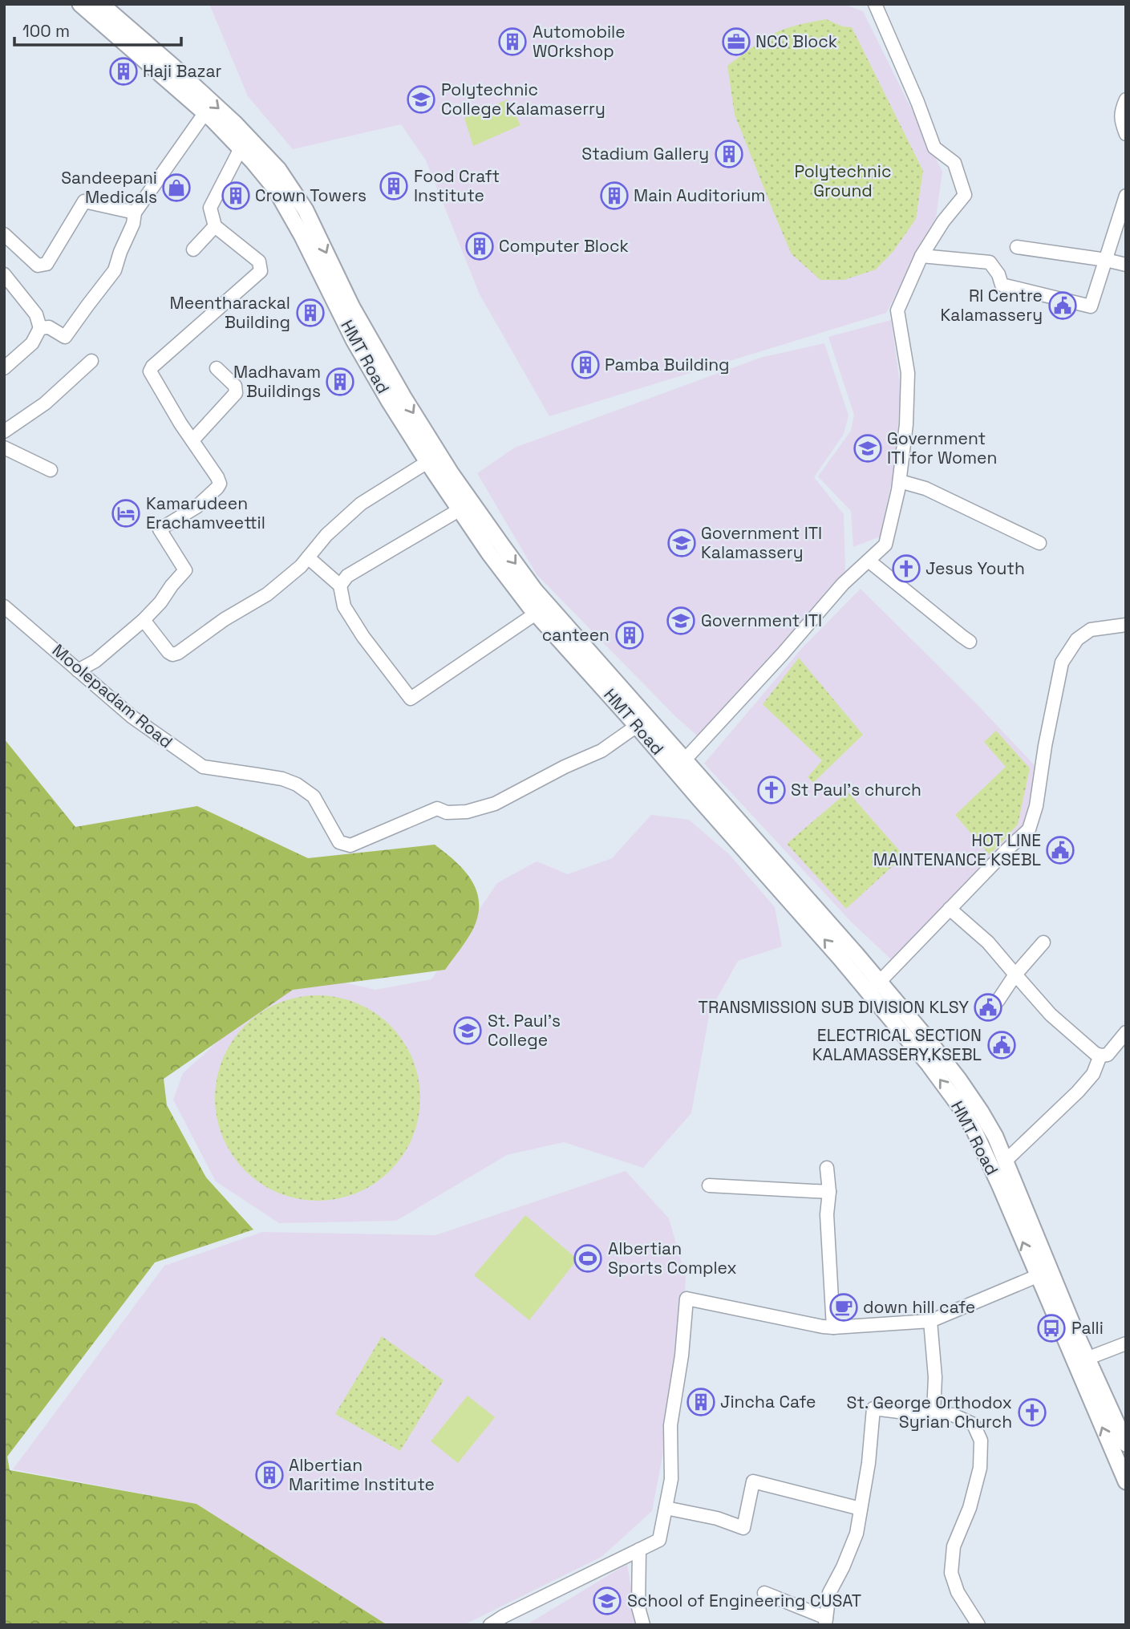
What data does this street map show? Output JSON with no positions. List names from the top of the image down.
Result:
{
  "streets": {
    "main road": ["HMT Road"],
    "street": ["Moolepadam Road"]
  },
  "crossings": [
    ["HMT Road", "Moolepadam Road"]
  ],
  "parks": ["Polytechnic Ground"],
  "places": {
    "building": [
      "Automobile WOrkshop",
      "Haji Bazar",
      "Stadium Gallery",
      "Food Craft Institute",
      "Crown Towers",
      "Main Auditorium",
      "Computer Block",
      "Meentharackal Building",
      "Pamba Building",
      "Madhavam Buildings",
      "canteen",
      "Jincha Cafe",
      "Albertian Maritime Institute"
    ],
    "office": ["NCC Block"],
    "school or university": [
      "Polytechnic College Kalamaserry",
      "Government ITI for Women",
      "Government ITI Kalamassery",
      "Government ITI",
      "St. Paul's College",
      "School of Engineering CUSAT"
    ],
    "shop": ["Sandeepani Medicals"],
    "public building": [
      "RI Centre Kalamassery",
      "HOT LINE MAINTENANCE KSEBL",
      "TRANSMISSION SUB DIVISION KLSY",
      "ELECTRICAL SECTION KALAMASSERY,KSEBL"
    ],
    "hotel": ["Kamarudeen Erachamveettil"],
    "church": ["Jesus Youth", "St Paul's church", "St. George Orthodox Syrian Church"],
    "sports": ["Albertian Sports Complex"],
    "cafe": ["down hill cafe"],
    "bus stop": ["Palli"]
  },
  "scale_bar": "100 m"
}
